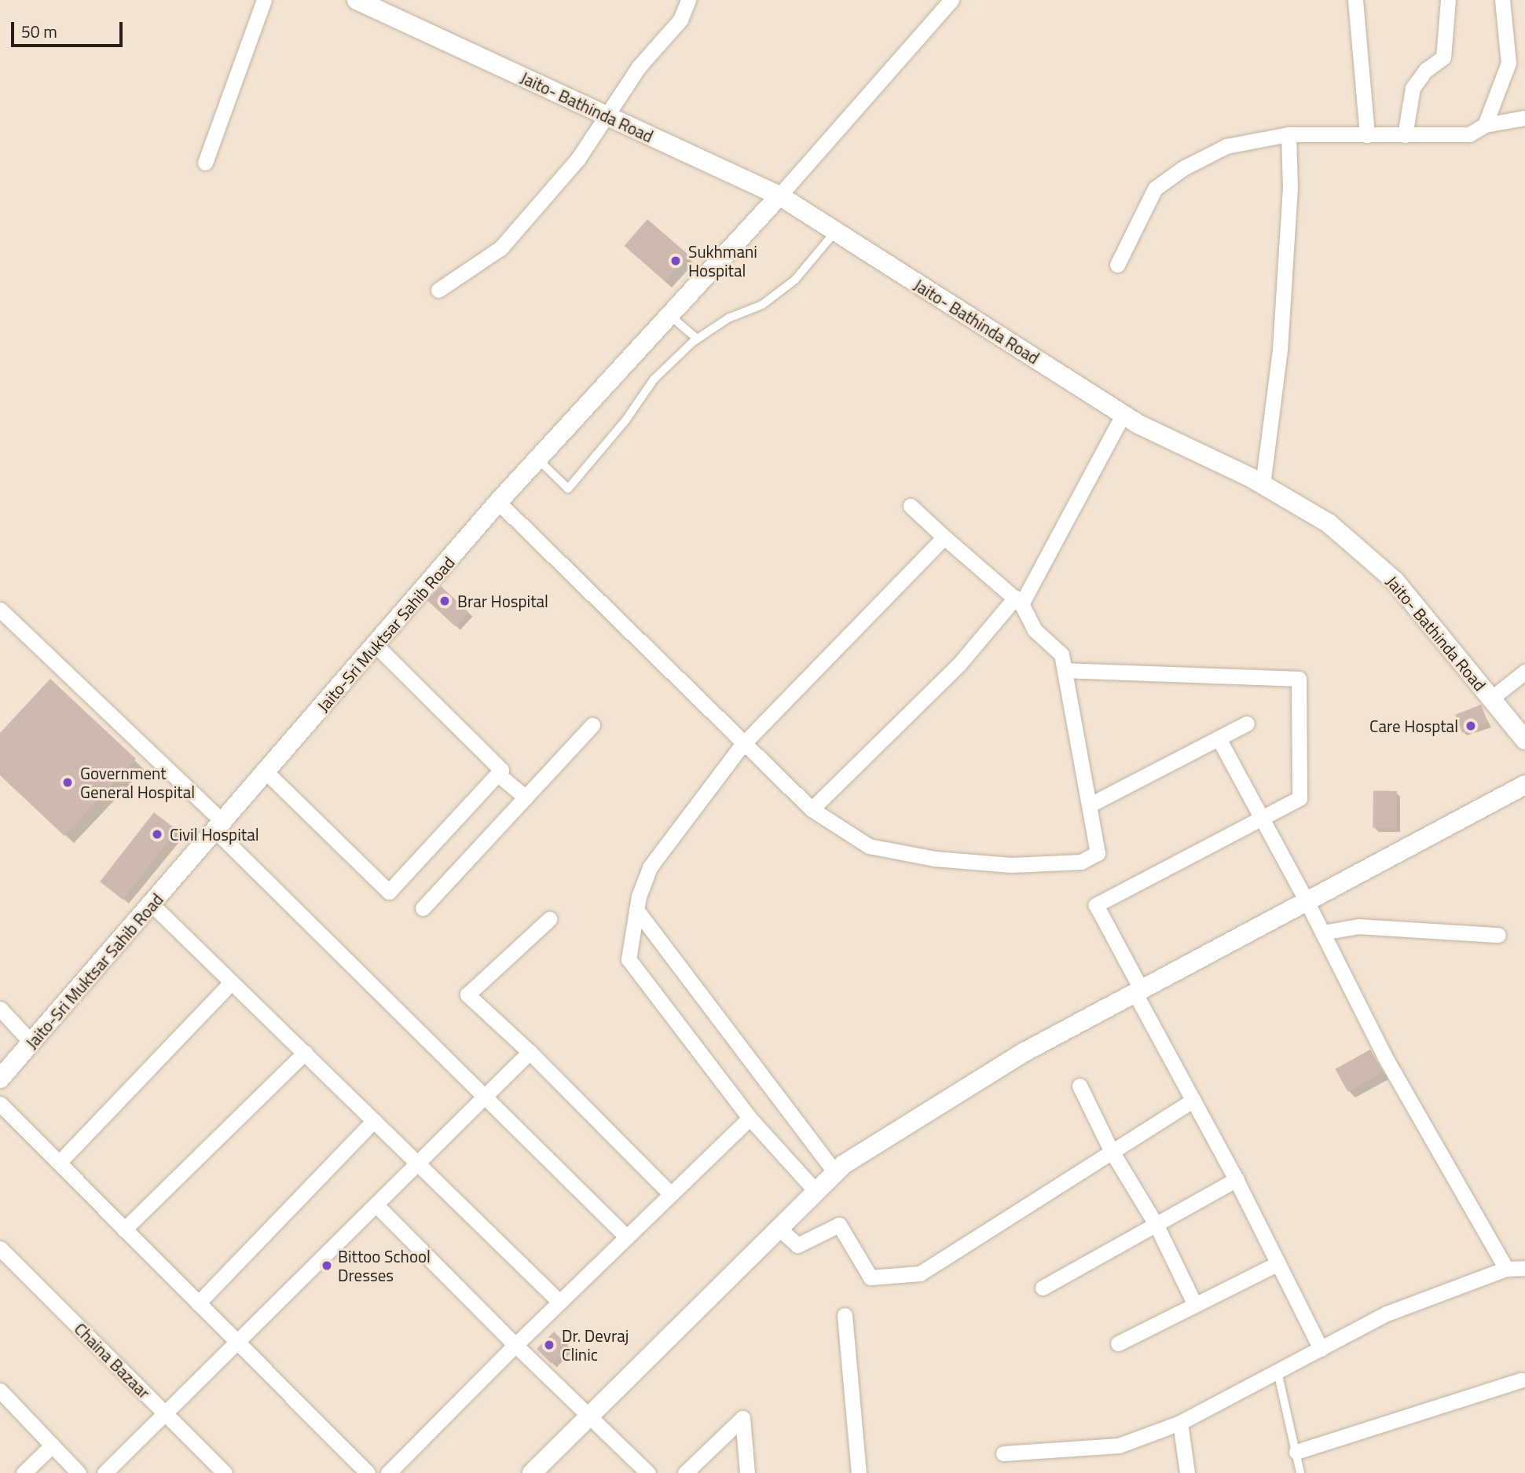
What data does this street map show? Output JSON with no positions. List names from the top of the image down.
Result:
{
  "streets": {
    "street": ["Jaito- Bathinda Road", "Jaito-Sri Muktsar Sahib Road", "Chaina Bazaar"]
  },
  "crossings": [
    ["Jaito- Bathinda Road", "Jaito-Sri Muktsar Sahib Road"]
  ],
  "places": [
    "Sukhmani Hospital",
    "Brar Hospital",
    "Care Hosptal",
    "Government General Hospital",
    "Civil Hospital",
    "Bittoo School Dresses",
    "Dr. Devraj Clinic"
  ],
  "scale_bar": "50 m"
}
